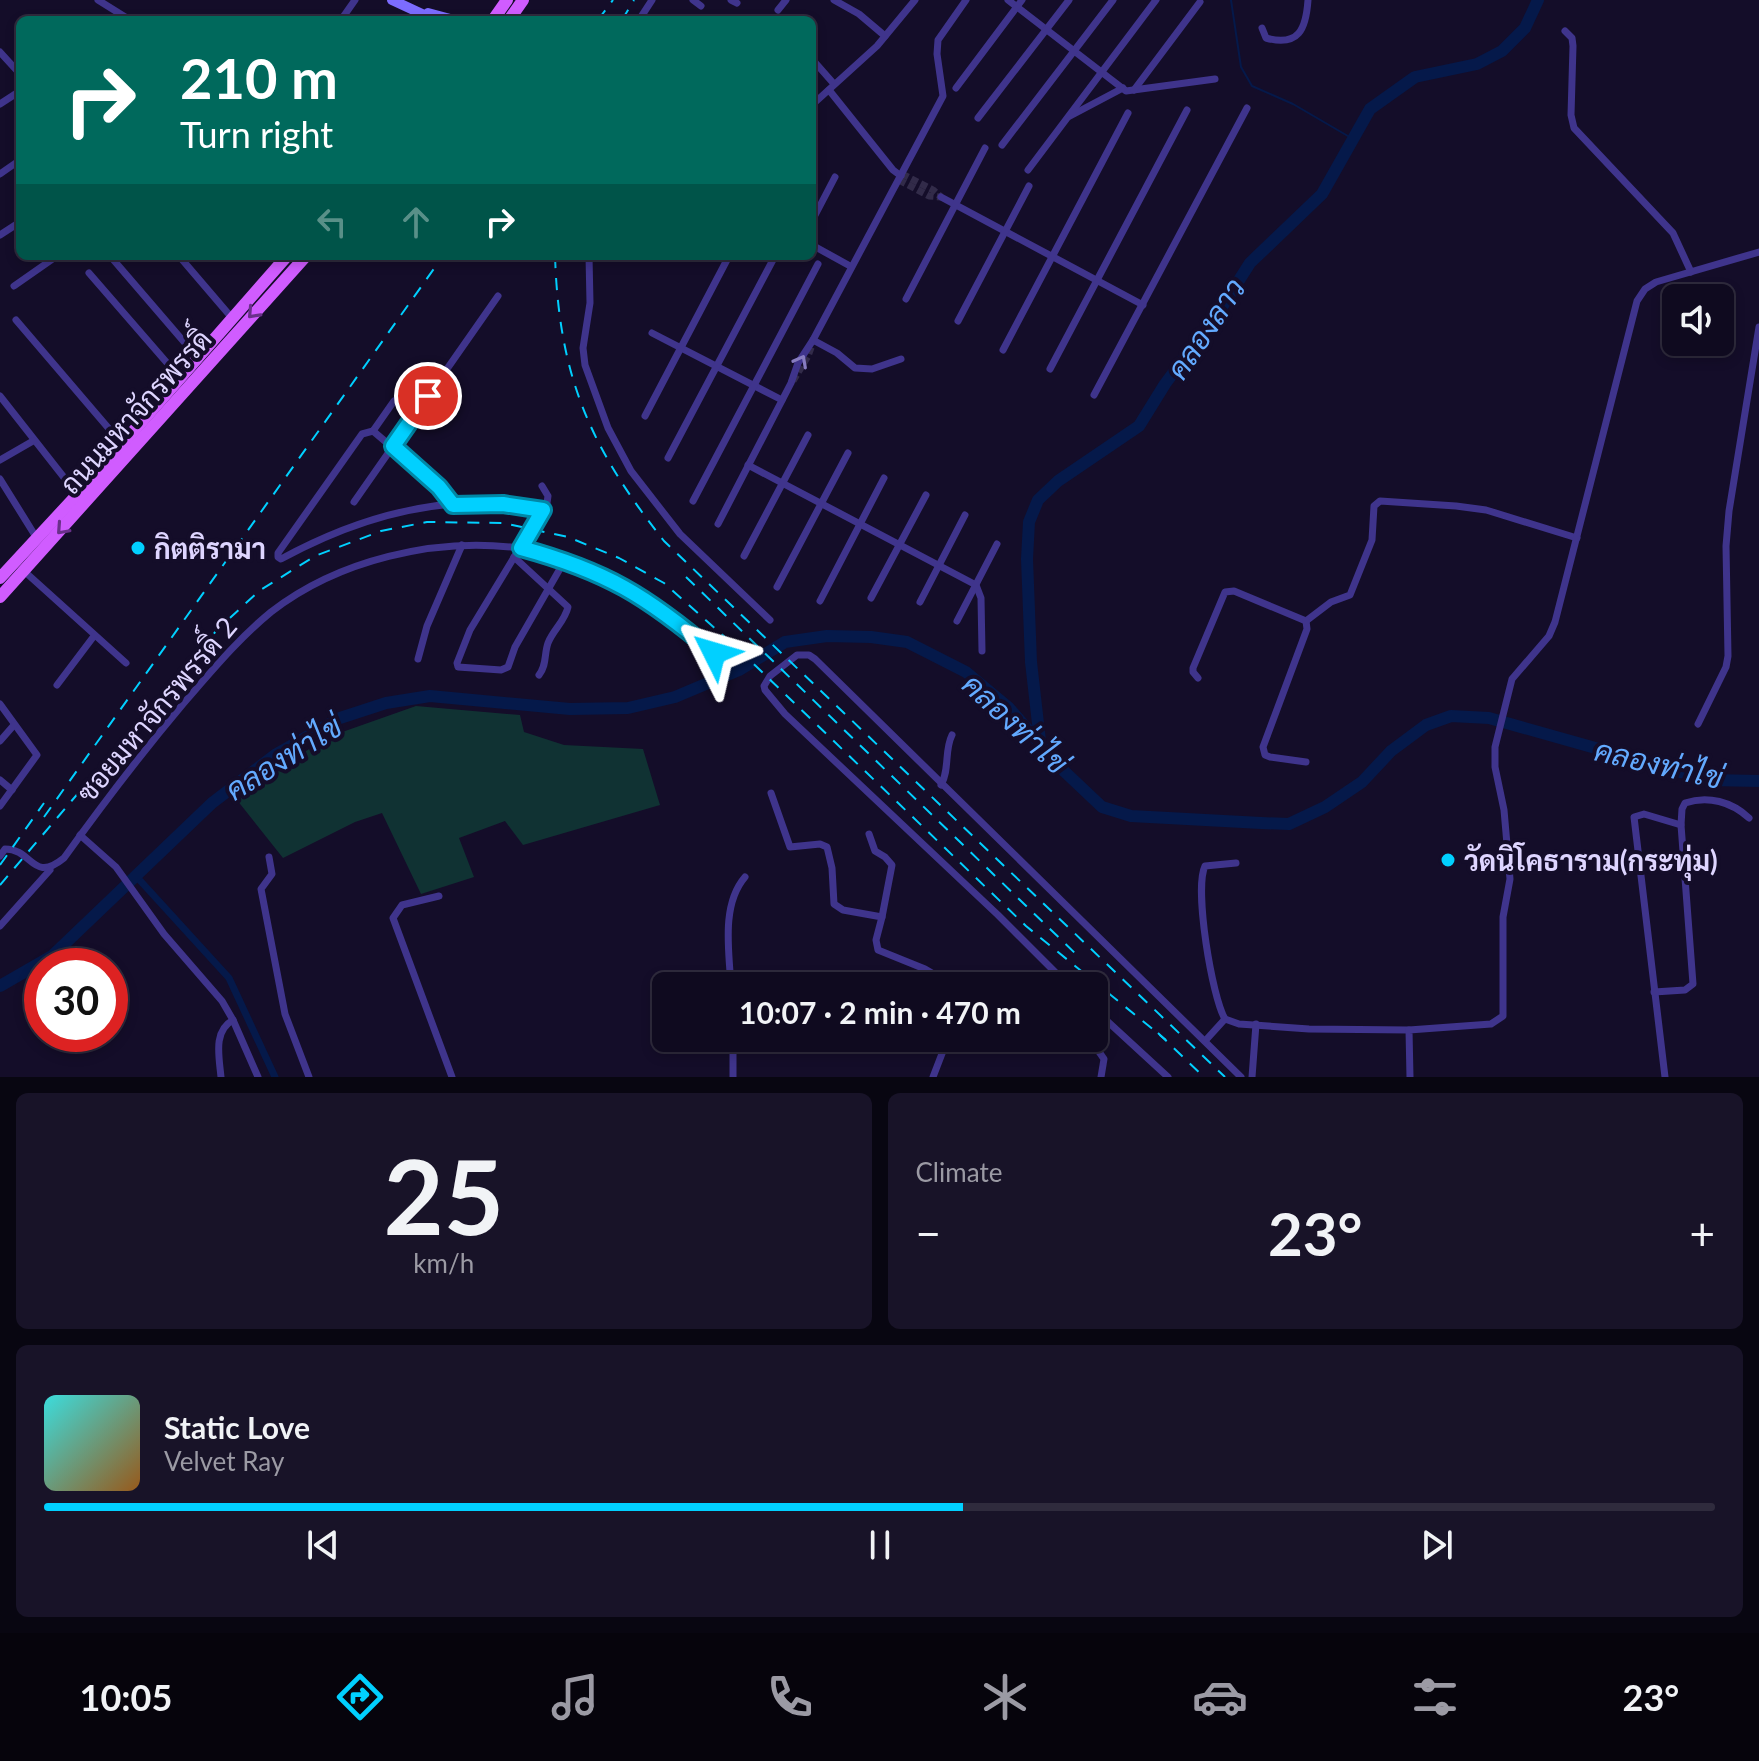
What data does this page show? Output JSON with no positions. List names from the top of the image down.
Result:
{
  "streets": {
    "main road": ["ถนนมหาจักรพรรดิ์"],
    "street": ["ซอยมหาจักรพรรดิ์ 2"]
  },
  "water": ["คลองลาว", "คลองท่าไข่"],
  "places": ["กิตติรามา", "วัดนิโคธาราม(กระทุ่ม)"],
  "page": {
    "turn": ["210 m", "Turn right"],
    "limit": "30",
    "trip": "10:07 · 2 min · 470 m",
    "tile": [
      ["25", "km/h"],
      "Climate"
    ],
    "heat": ["−", "23°", "+"],
    "song": ["Static Love", "Velvet Ray"],
    "tabs": ["10:05", "23°"]
  }
}
